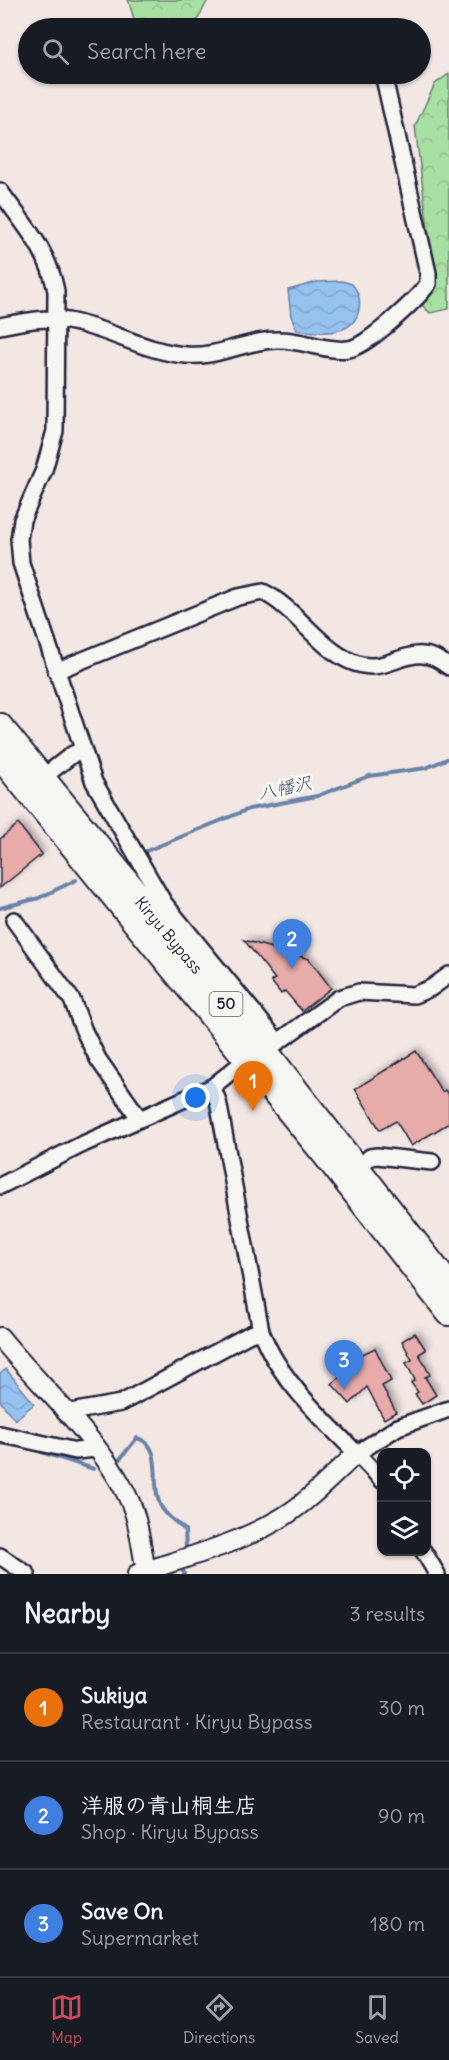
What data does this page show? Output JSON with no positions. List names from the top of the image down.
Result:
{
  "streets": {
    "highway": ["Kiryu Bypass", "50"]
  },
  "water": ["八幡沢"],
  "page": {
    "search": "Search here",
    "pins": ["2", "1", "3"],
    "heading": ["Nearby", "3 results"],
    "list": [
      {
        "mark": "1",
        "name": "Sukiya",
        "note": "Restaurant · Kiryu Bypass",
        "value": "30 m"
      },
      {
        "mark": "2",
        "name": "洋服の青山桐生店",
        "note": "Shop · Kiryu Bypass",
        "value": "90 m"
      },
      {
        "mark": "3",
        "name": "Save On",
        "note": "Supermarket",
        "value": "180 m"
      }
    ],
    "nav": ["Map", "Directions", "Saved"]
  }
}
